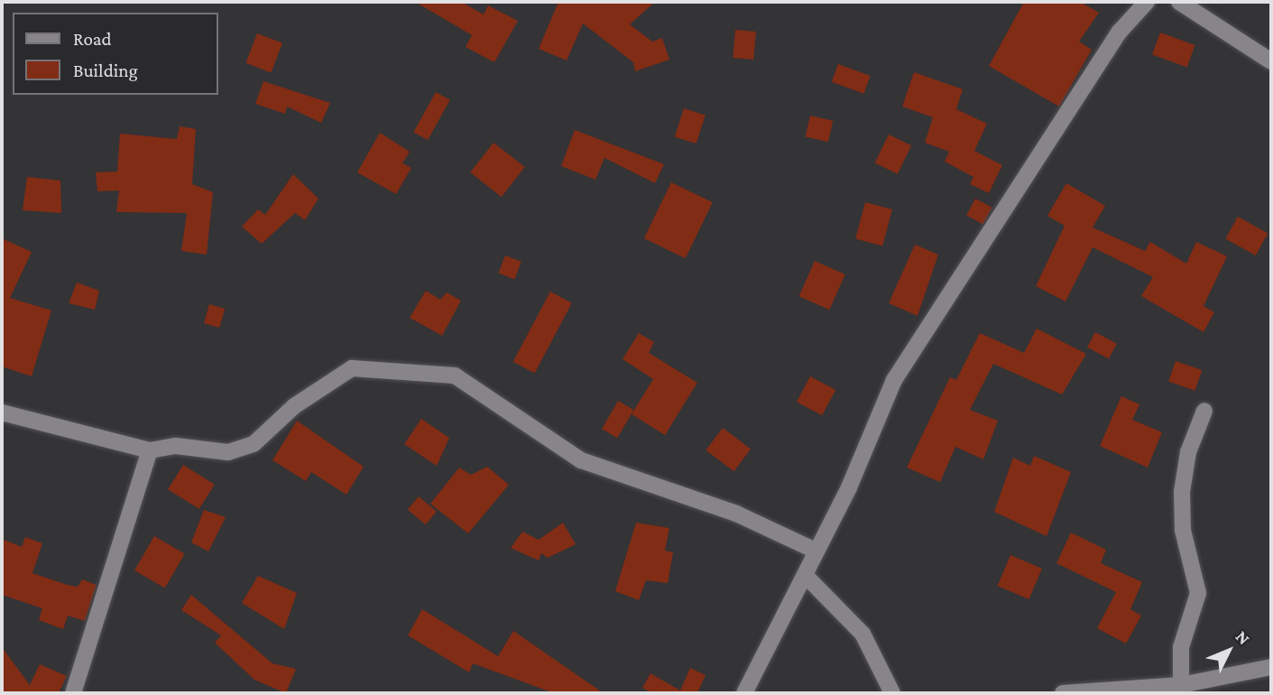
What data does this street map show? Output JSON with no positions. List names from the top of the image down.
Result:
{
  "legend": ["Road", "Building"],
  "north": "top right"
}
